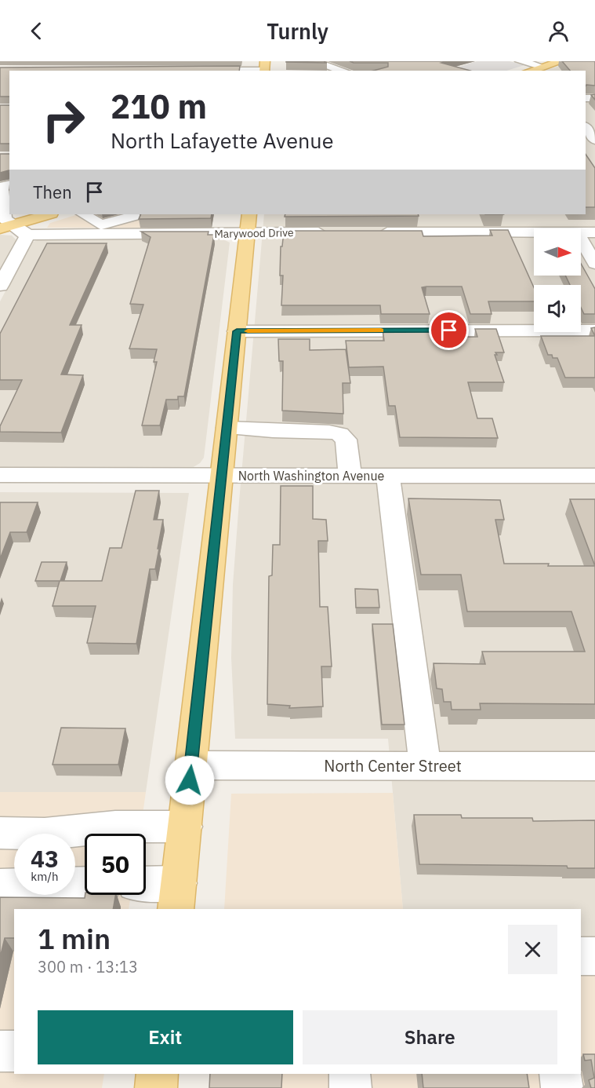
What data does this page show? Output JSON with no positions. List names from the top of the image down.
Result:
{
  "streets": {
    "street": ["Marywood Drive", "North Washington Avenue", "North Center Street"]
  },
  "north": "right",
  "page": {
    "header": "Turnly",
    "turn": ["210 m", "North Lafayette Avenue"],
    "then": "Then",
    "speed": "43 km/h",
    "limit": "50",
    "heading": ["1 min", "300 m · 13:13"],
    "buttons": ["Exit", "Share"]
  }
}
